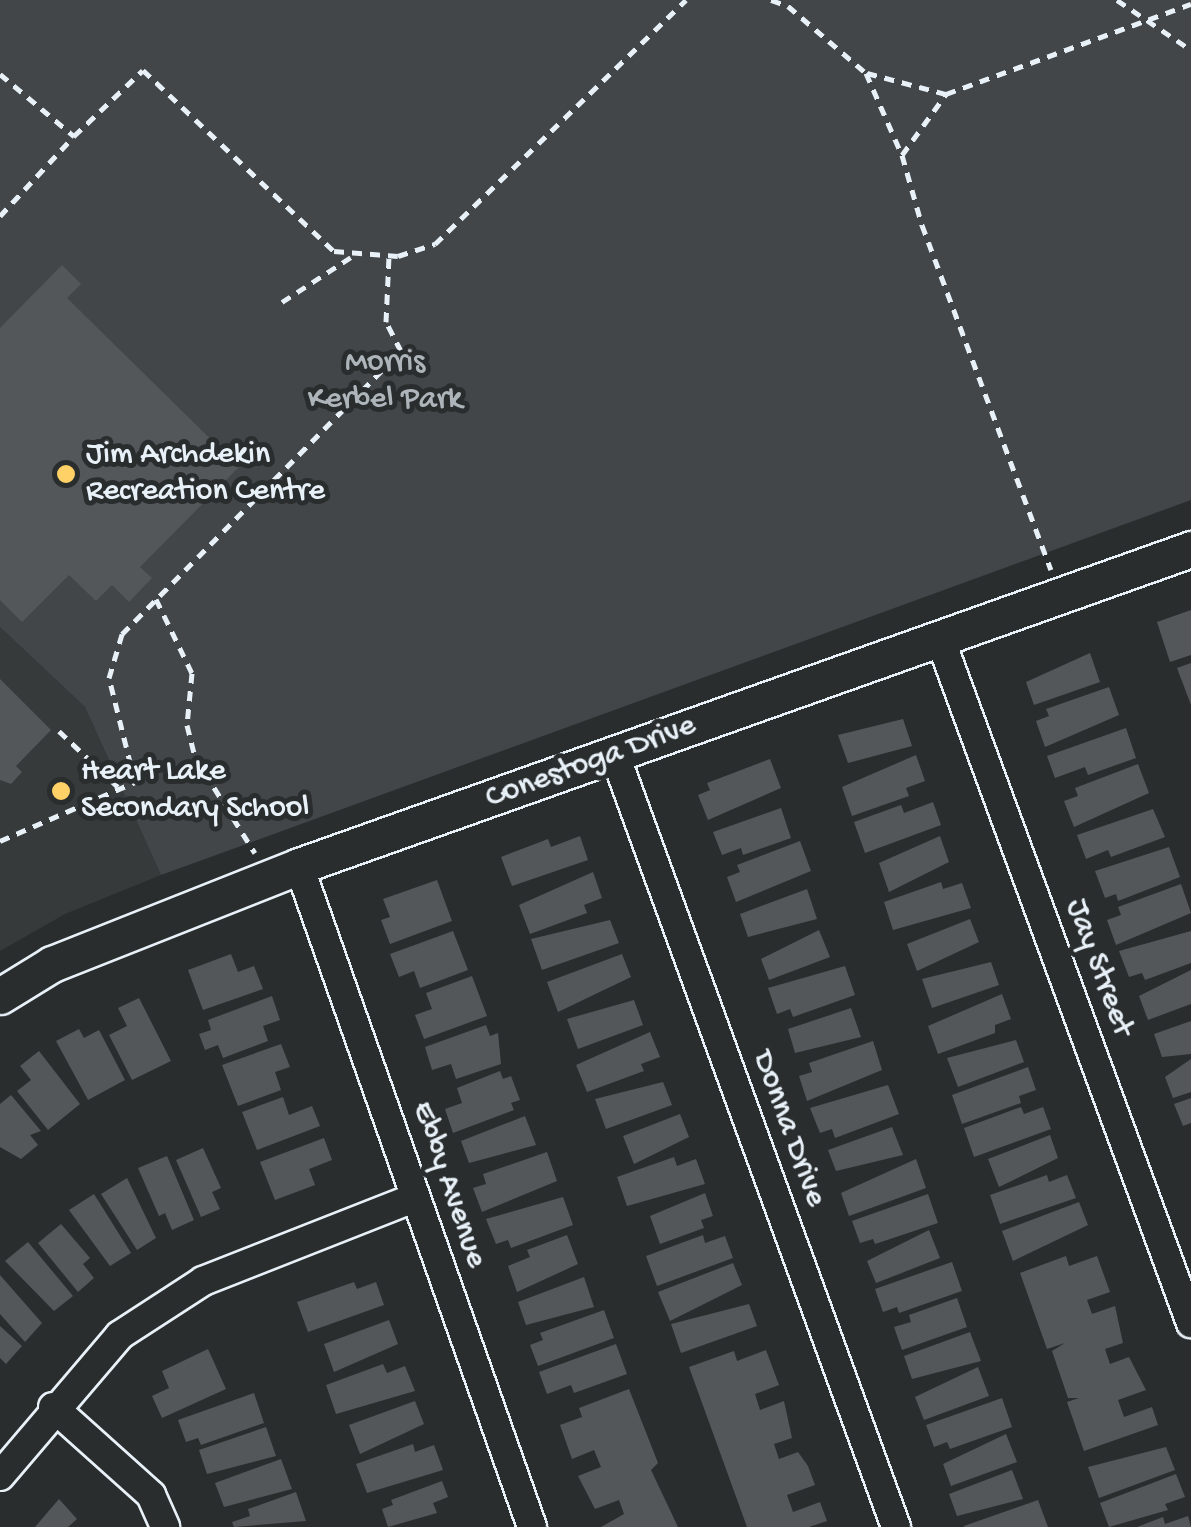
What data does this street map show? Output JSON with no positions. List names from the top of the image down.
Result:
{
  "streets": {
    "street": [
      "Conestoga Drive",
      "Jay Street",
      "Donna Drive",
      "Ebby Avenue"
    ]
  },
  "crossings": [
    ["Conestoga Drive", "Jay Street"],
    ["Conestoga Drive", "Donna Drive"],
    ["Conestoga Drive", "Ebby Avenue"]
  ],
  "parks": ["Morris Kerbel Park"],
  "places": ["Jim Archdekin Recreation Centre", "Heart Lake Secondary School"]
}
